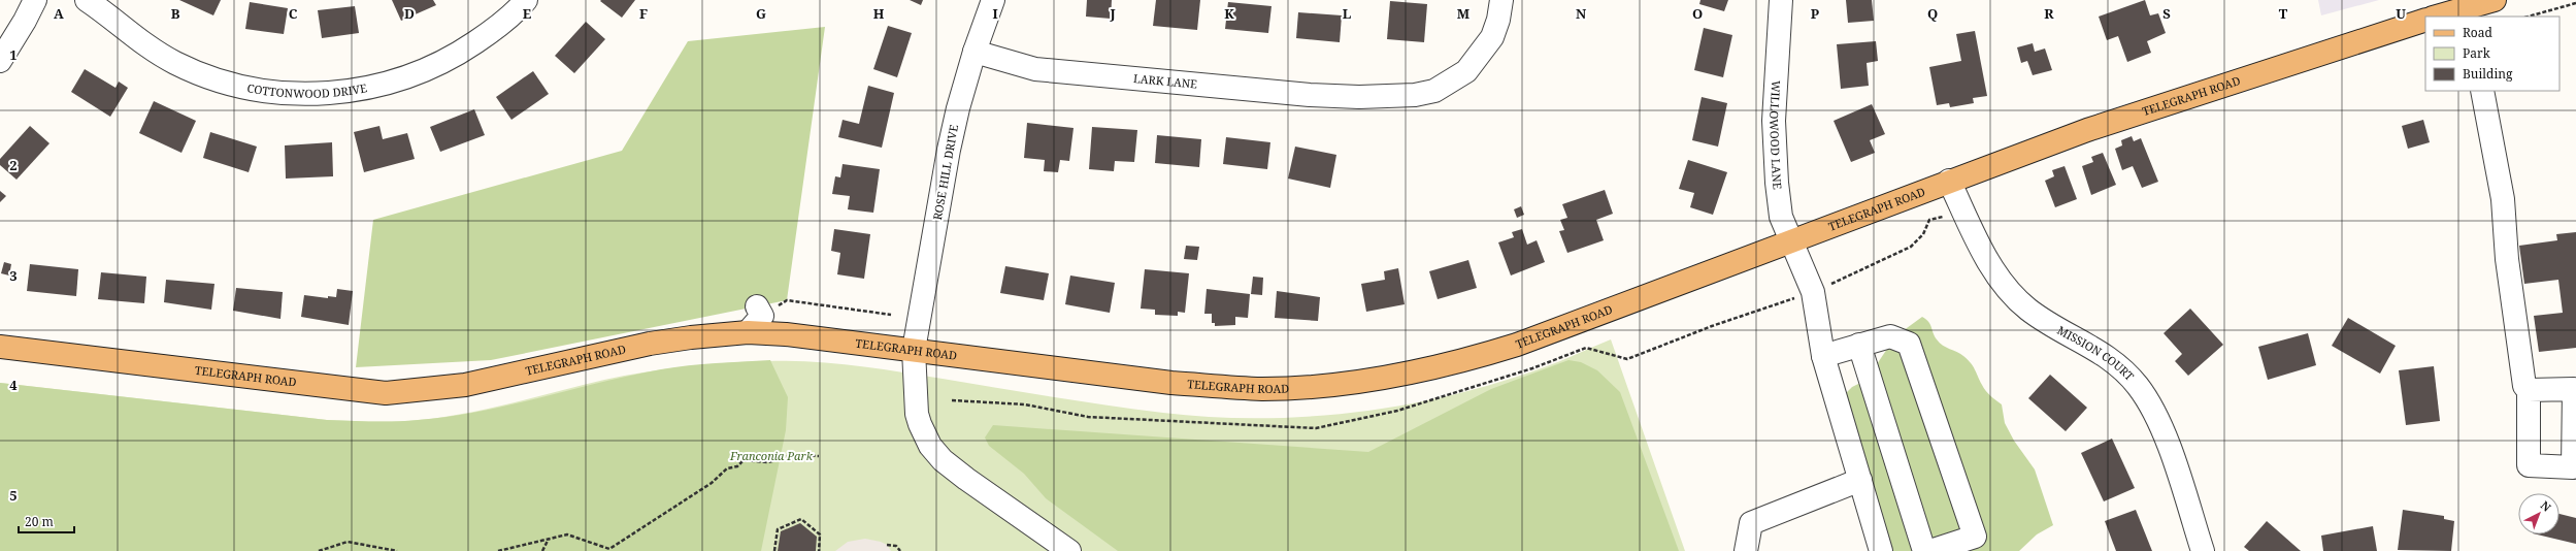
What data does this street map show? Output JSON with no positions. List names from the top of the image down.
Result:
{
  "streets": {
    "main road": ["TELEGRAPH ROAD"],
    "street": [
      "LARK LANE",
      "COTTONWOOD DRIVE",
      "WILLOWOOD LANE",
      "ROSE HILL DRIVE",
      "MISSION COURT"
    ]
  },
  "crossings": [
    ["LARK LANE", "ROSE HILL DRIVE"],
    ["TELEGRAPH ROAD", "WILLOWOOD LANE"],
    ["TELEGRAPH ROAD", "ROSE HILL DRIVE"],
    ["TELEGRAPH ROAD", "MISSION COURT"]
  ],
  "parks": ["Franconia Park"],
  "legend": ["Road", "Park", "Building"],
  "scale_bar": "20 m",
  "north": "top right",
  "grid": {
    "columns": [
      "A",
      "B",
      "C",
      "D",
      "E",
      "F",
      "G",
      "H",
      "I",
      "J",
      "K",
      "L",
      "M",
      "N",
      "O",
      "P",
      "Q",
      "R",
      "S",
      "T",
      "U"
    ],
    "rows": [
      "1",
      "2",
      "3",
      "4",
      "5"
    ]
  }
}
